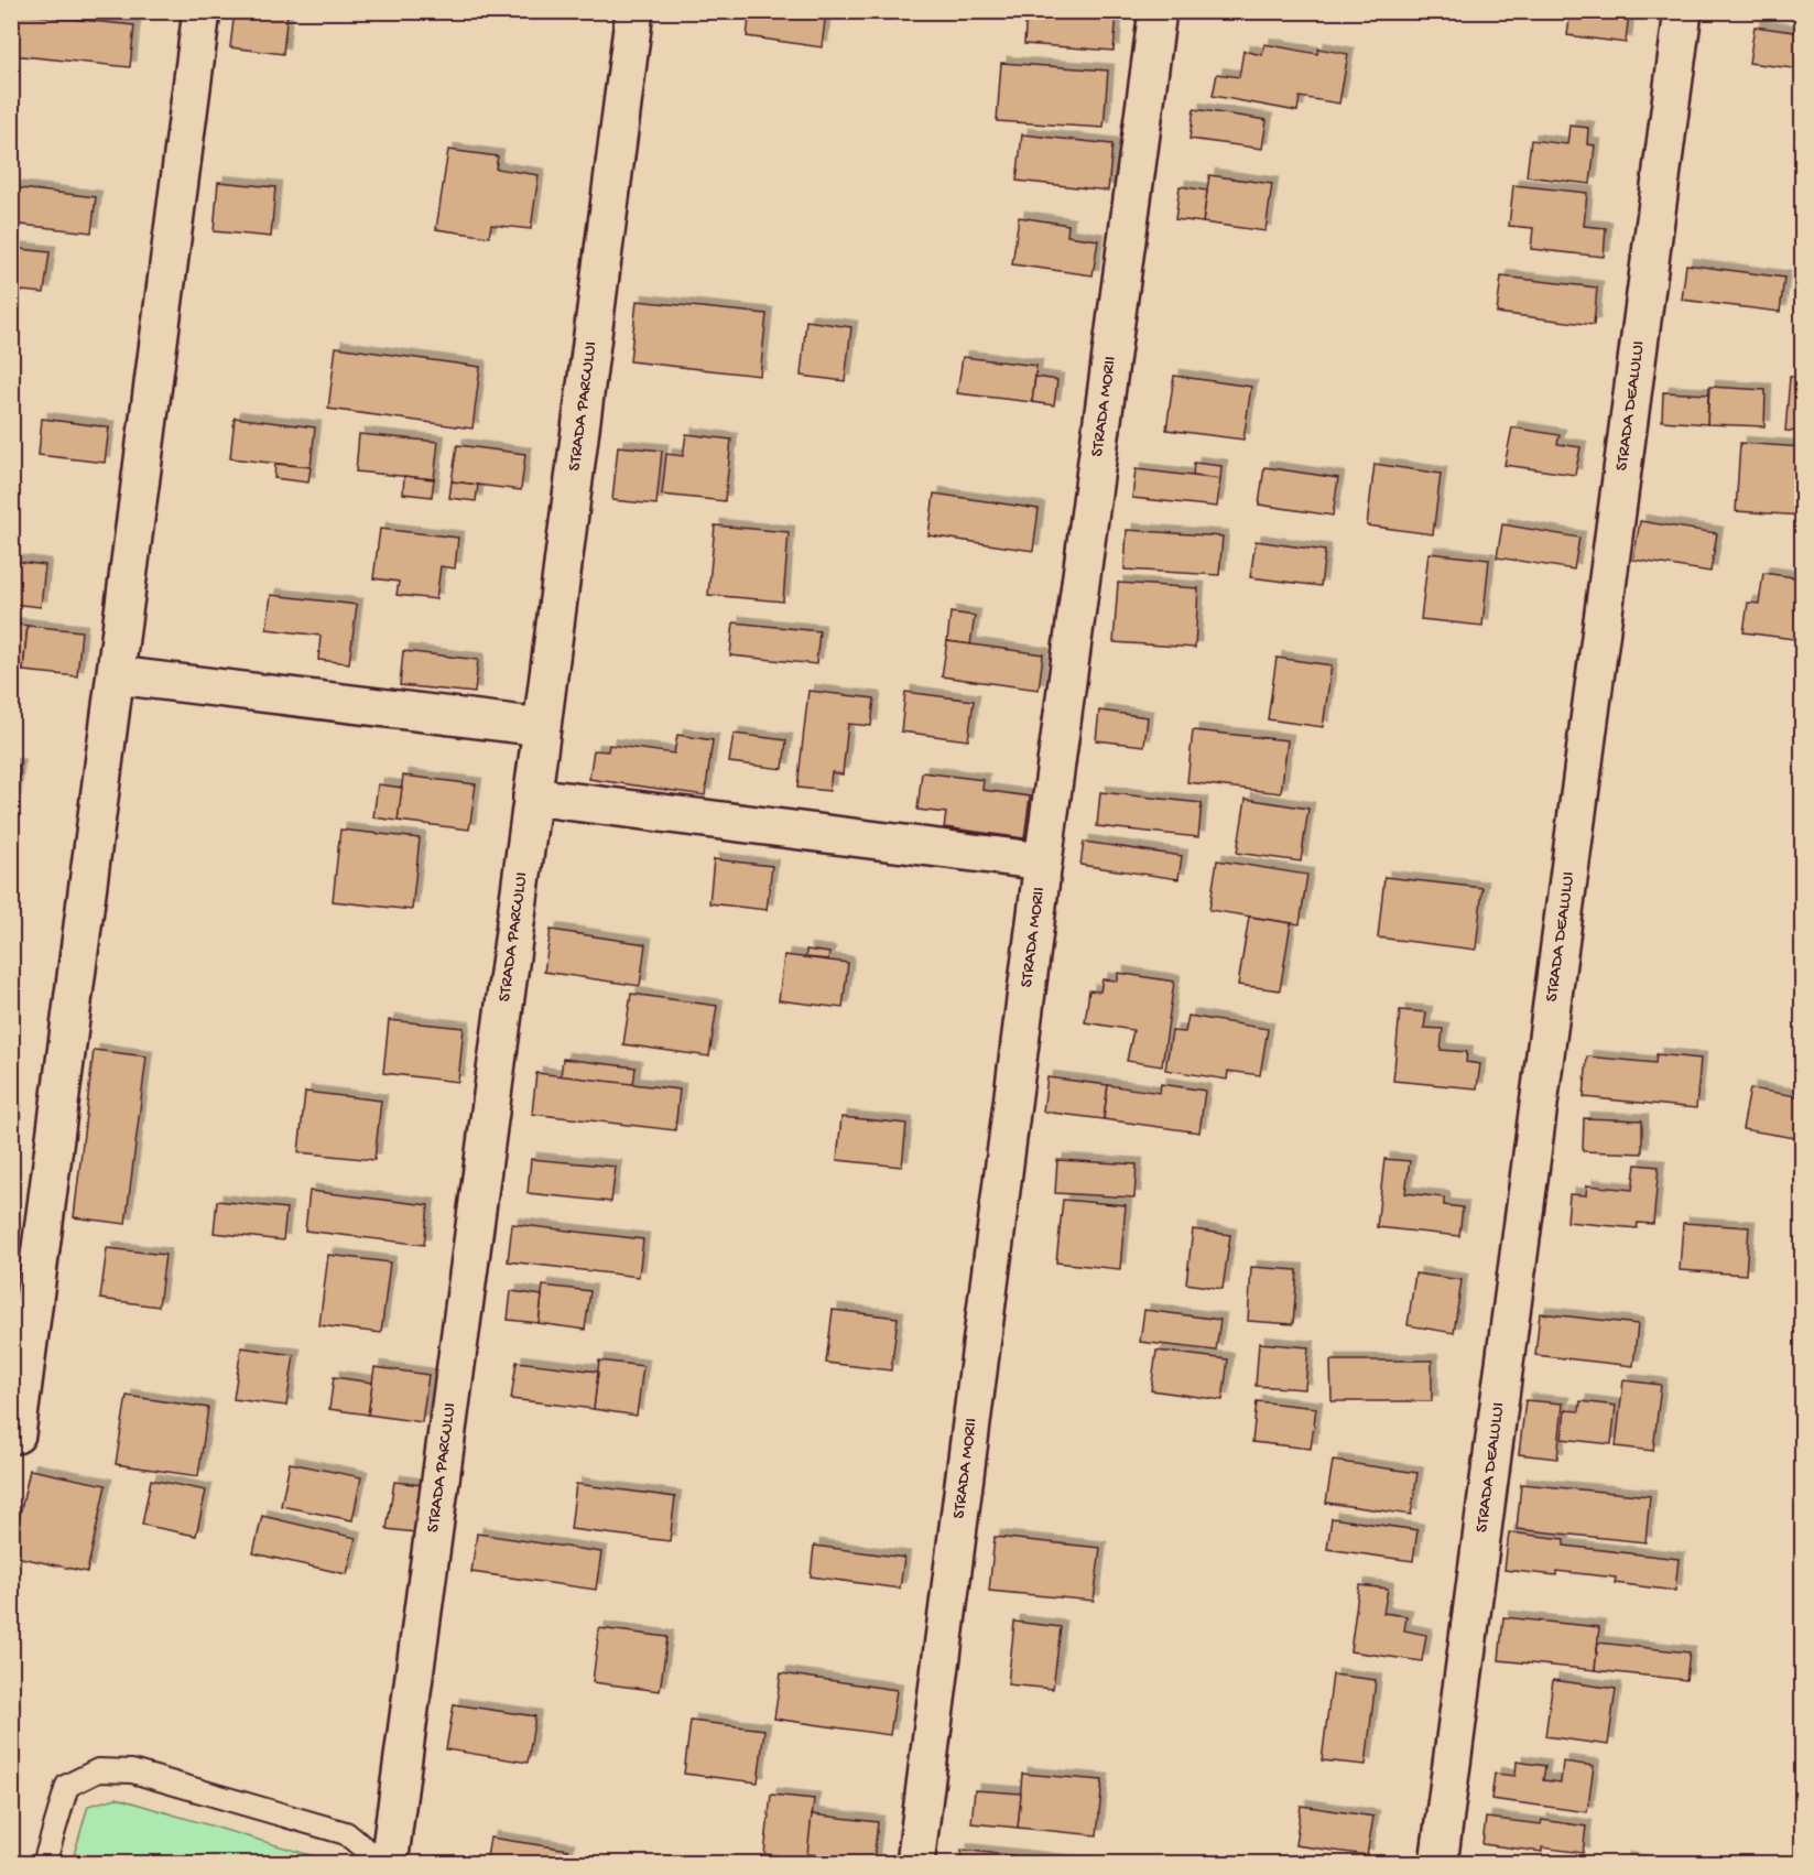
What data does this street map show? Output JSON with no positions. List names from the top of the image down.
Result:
{
  "streets": {
    "street": ["STRADA PARCULUI", "STRADA MORII", "STRADA DEALULUI"]
  }
}
